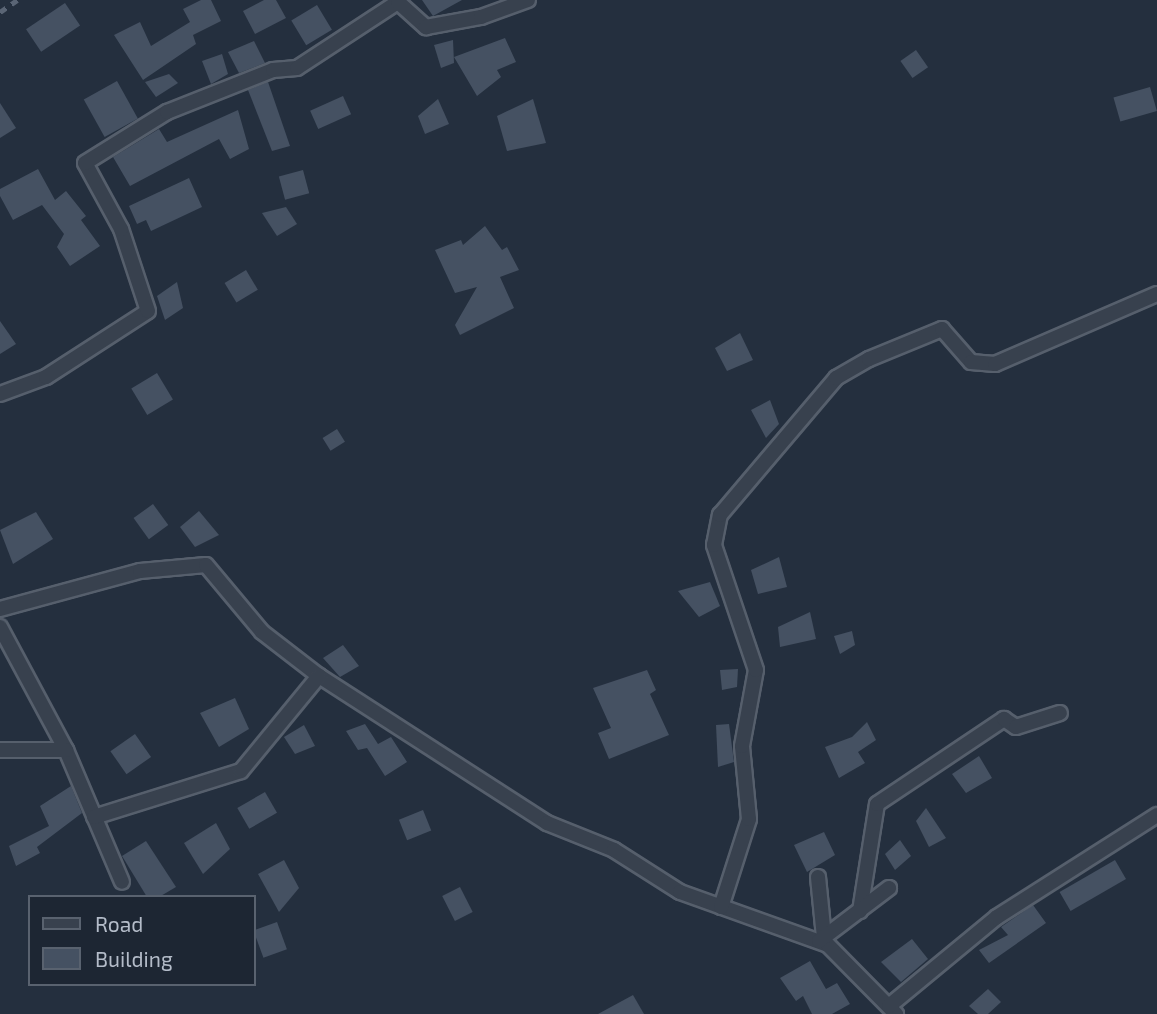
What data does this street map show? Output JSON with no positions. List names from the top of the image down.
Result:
{
  "legend": ["Road", "Building"]
}
